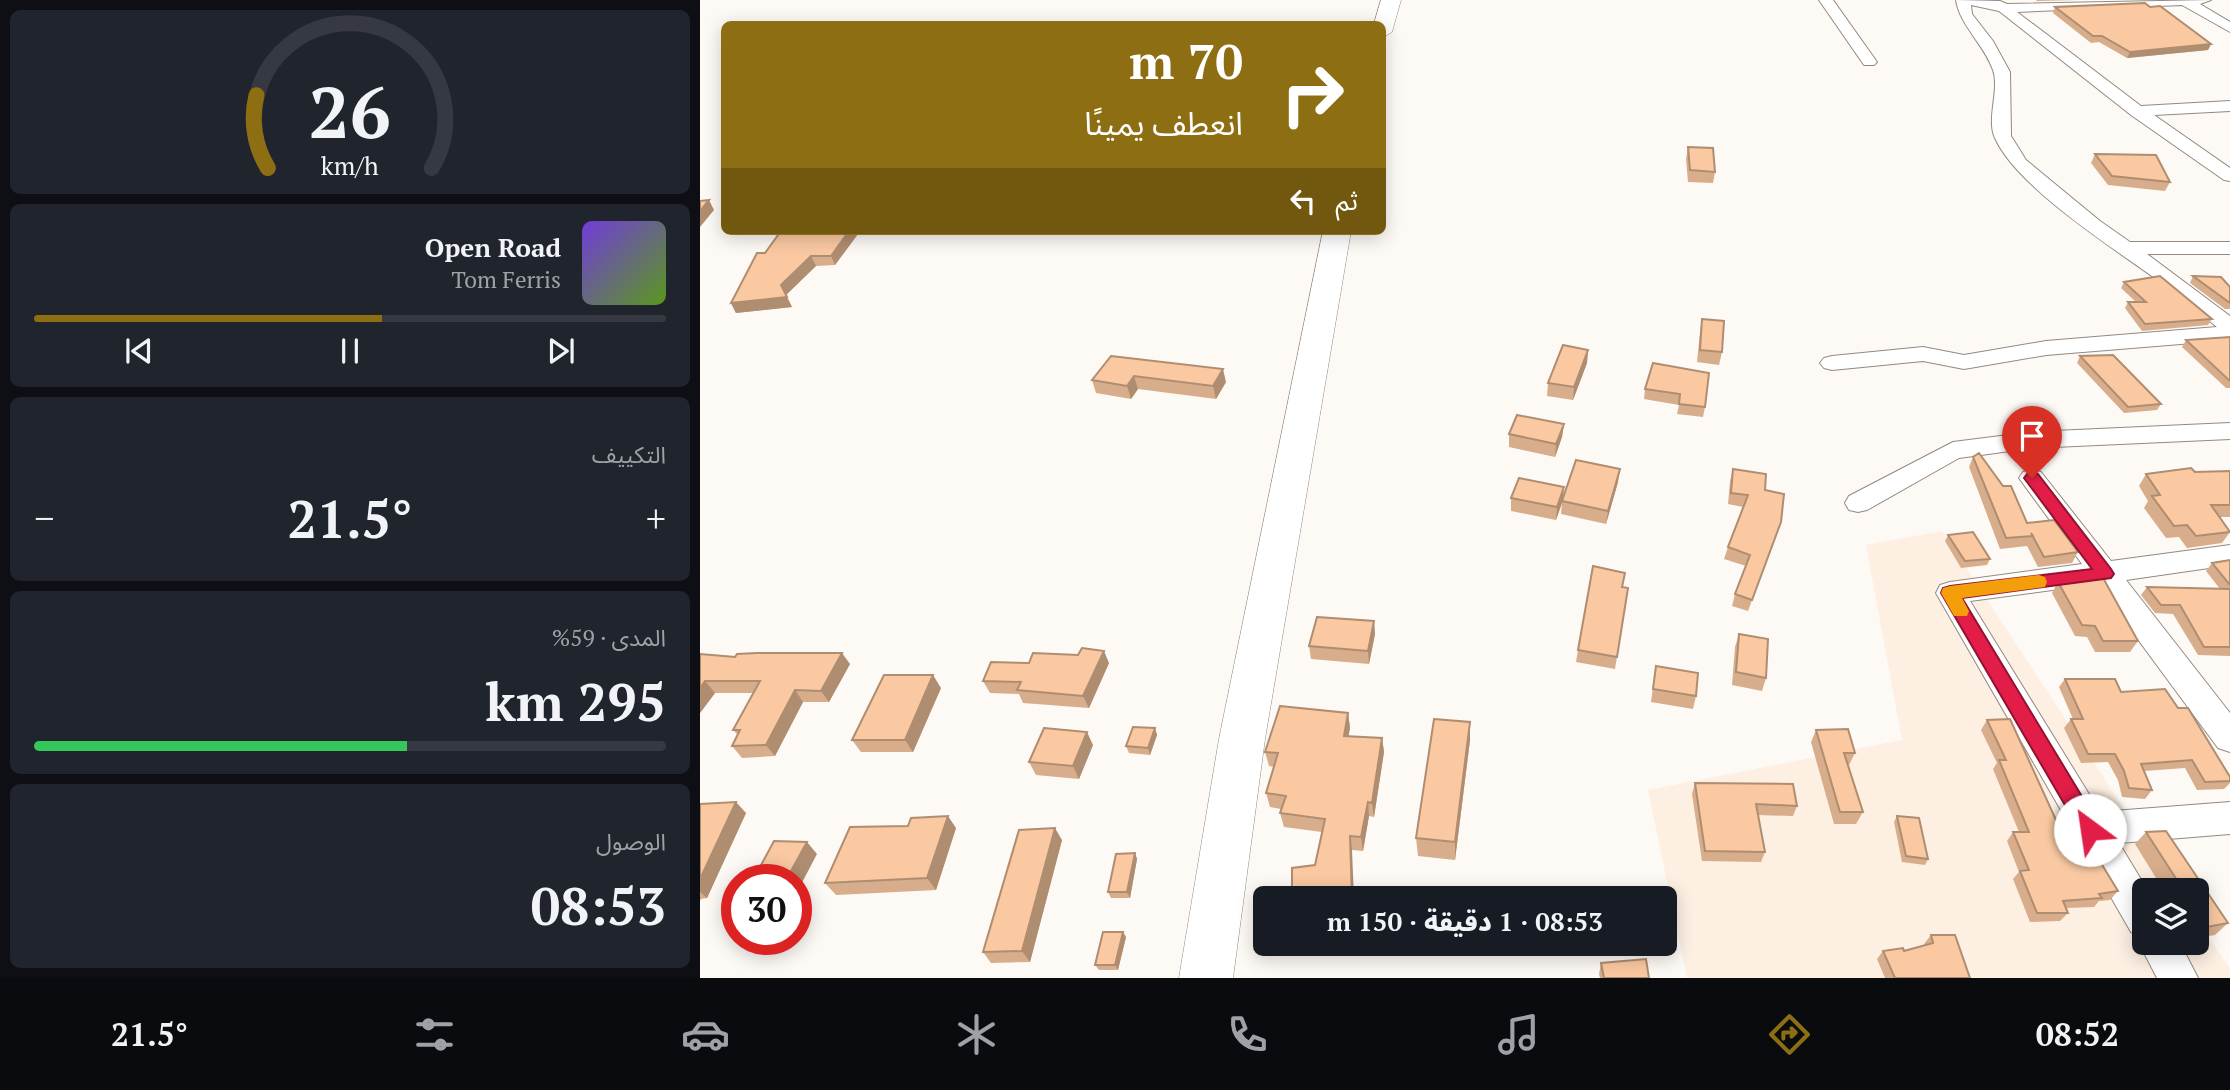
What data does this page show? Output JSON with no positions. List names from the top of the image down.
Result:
{
  "page": {
    "turn": ["70 m", "انعطف يمينًا"],
    "then": "ثم",
    "song": ["Open Road", "Tom Ferris"],
    "tile": [
      "التكييف",
      ["المدى · 59%", "295 km"],
      ["الوصول", "08:53"]
    ],
    "heat": ["−", "21.5°", "+"],
    "limit": "30",
    "trip": "08:53 · 1 دقيقة · 150 m",
    "tabs": ["08:52", "21.5°"],
    "gauge": ["26", "km/h"]
  }
}
